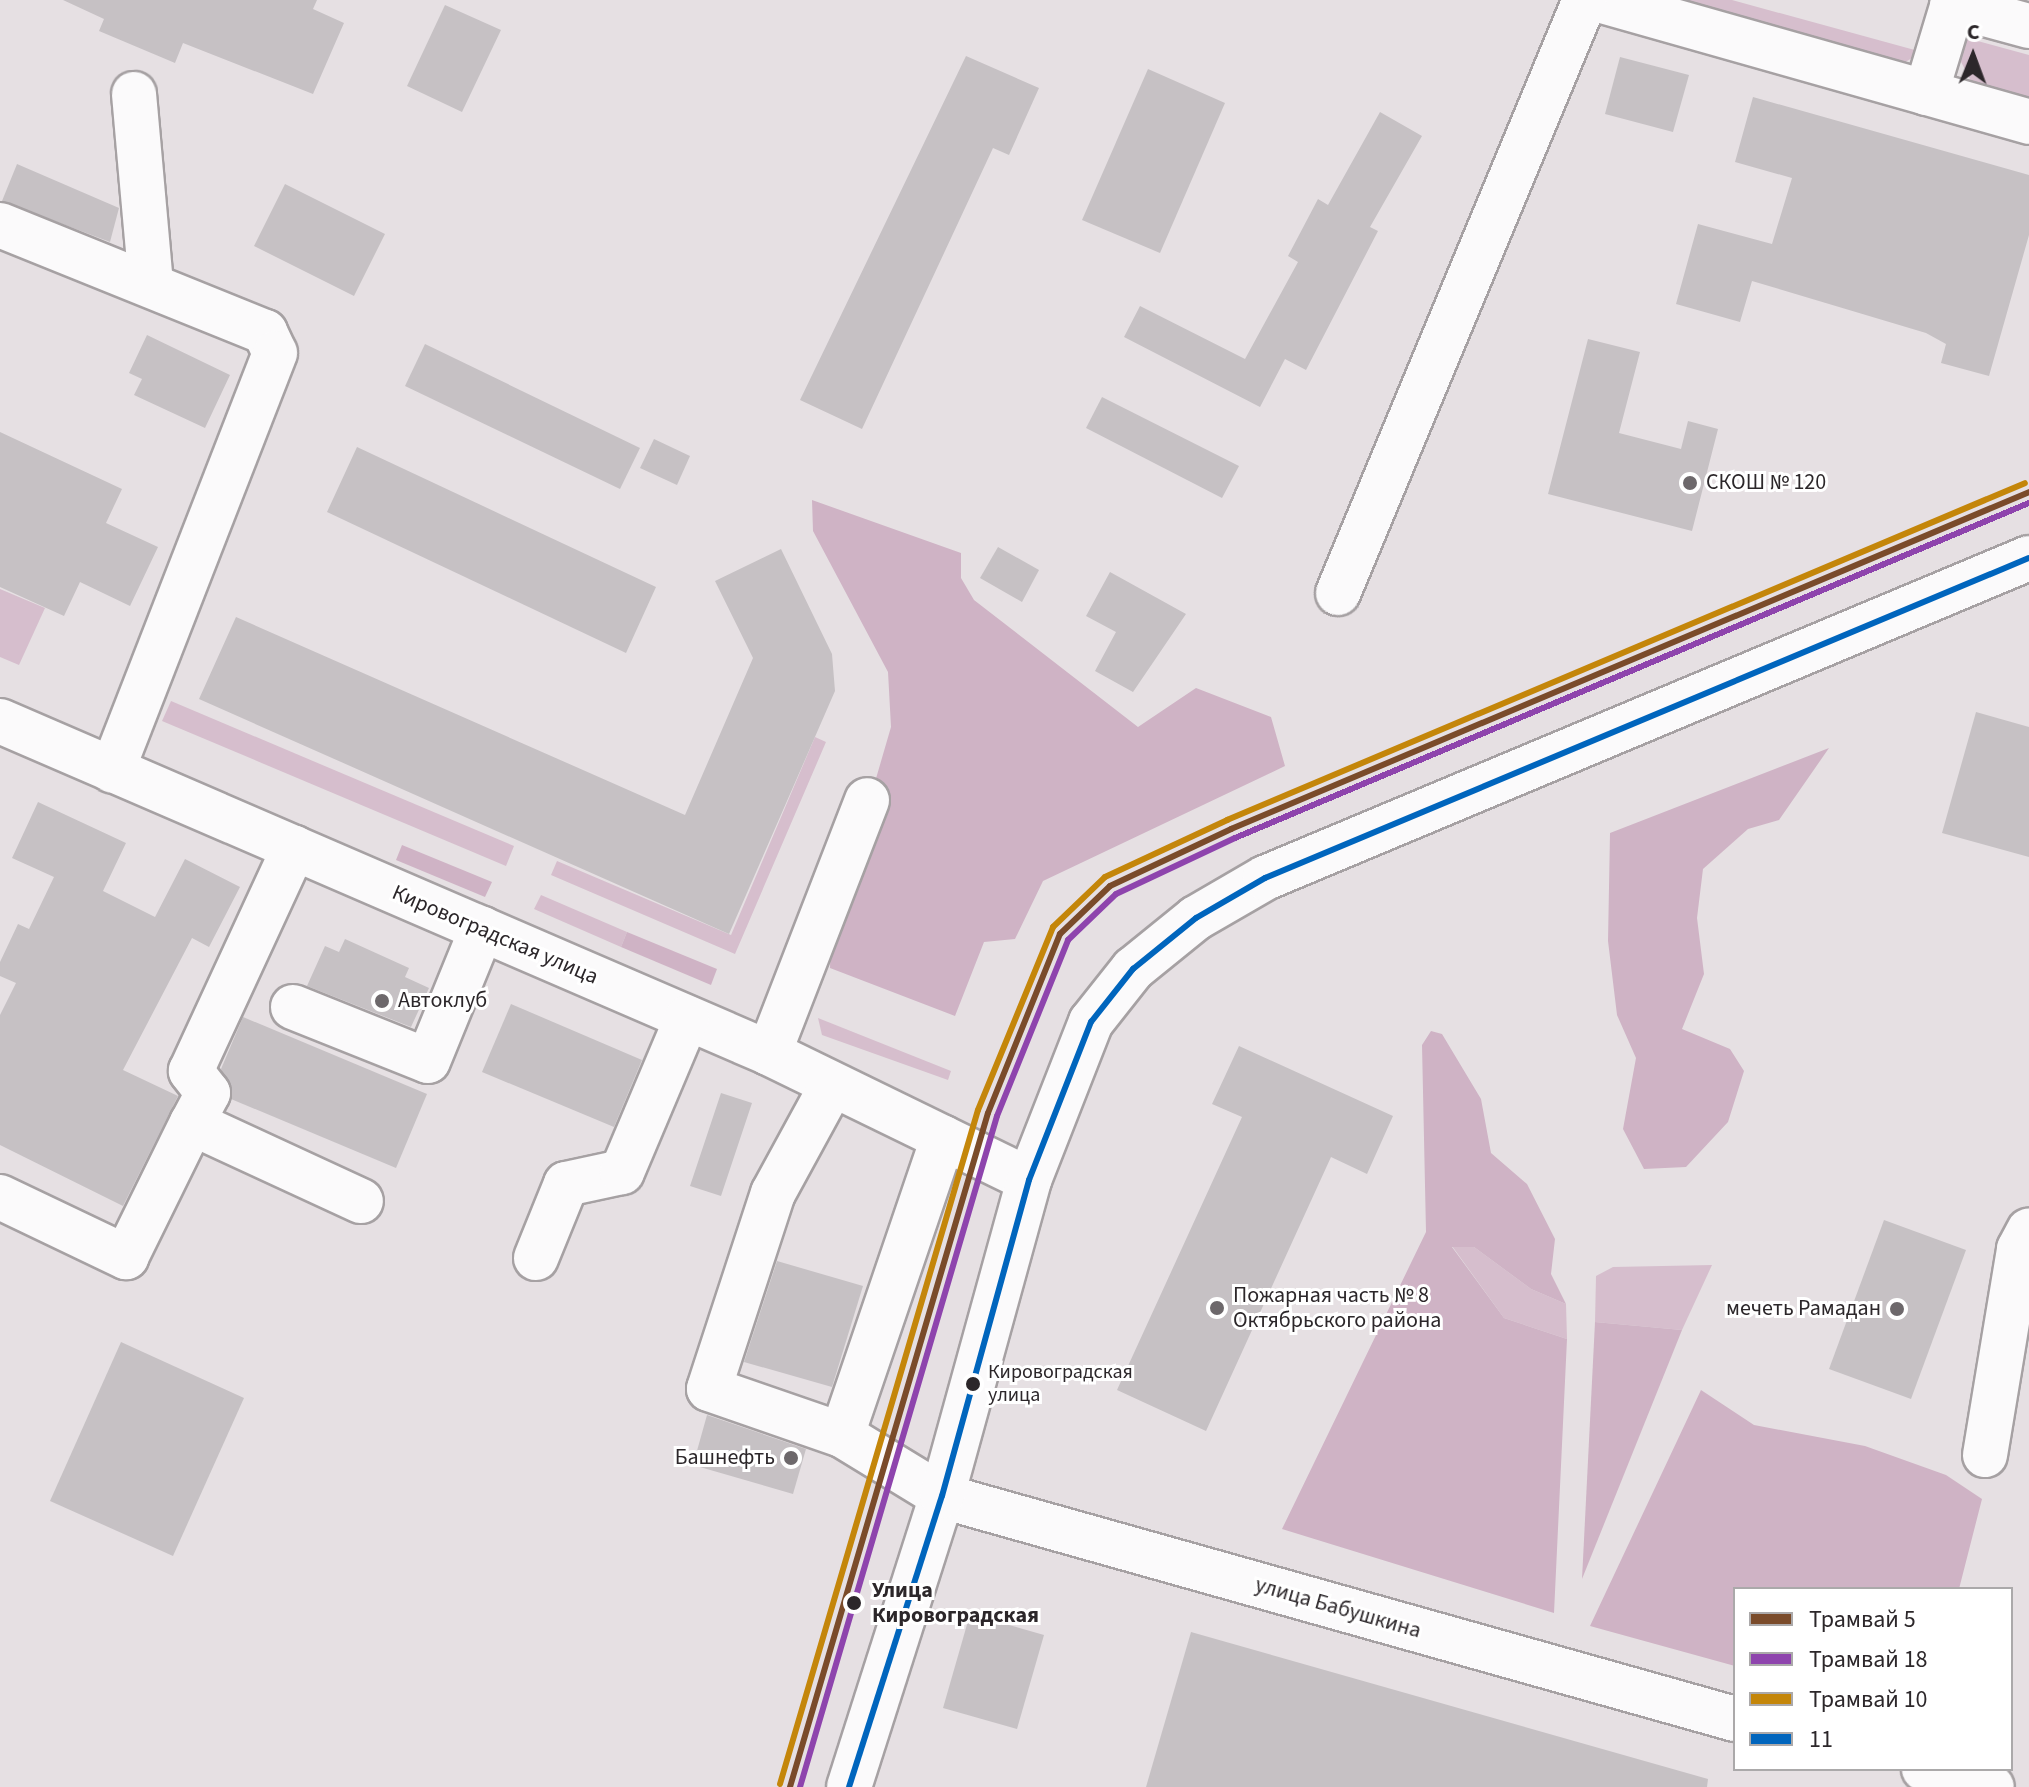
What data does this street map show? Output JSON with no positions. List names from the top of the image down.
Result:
{
  "streets": {
    "street": ["Кировоградская улица", "улица Бабушкина"]
  },
  "crossings": [
    ["Кировоградская улица", "улица Бабушкина"]
  ],
  "places": [
    "СКОШ № 120",
    "Автоклуб",
    "Пожарная часть № 8 Октябрьского района",
    "мечеть Рамадан",
    "Кировоградская улица",
    "Башнефть",
    "Улица Кировоградская"
  ],
  "lines": [
    "tram line 10",
    "tram line 5",
    "tram line 18",
    "transit line 11"
  ],
  "legend": [
    "Трамвай 5",
    "Трамвай 18",
    "Трамвай 10",
    "11"
  ],
  "north": "top"
}
